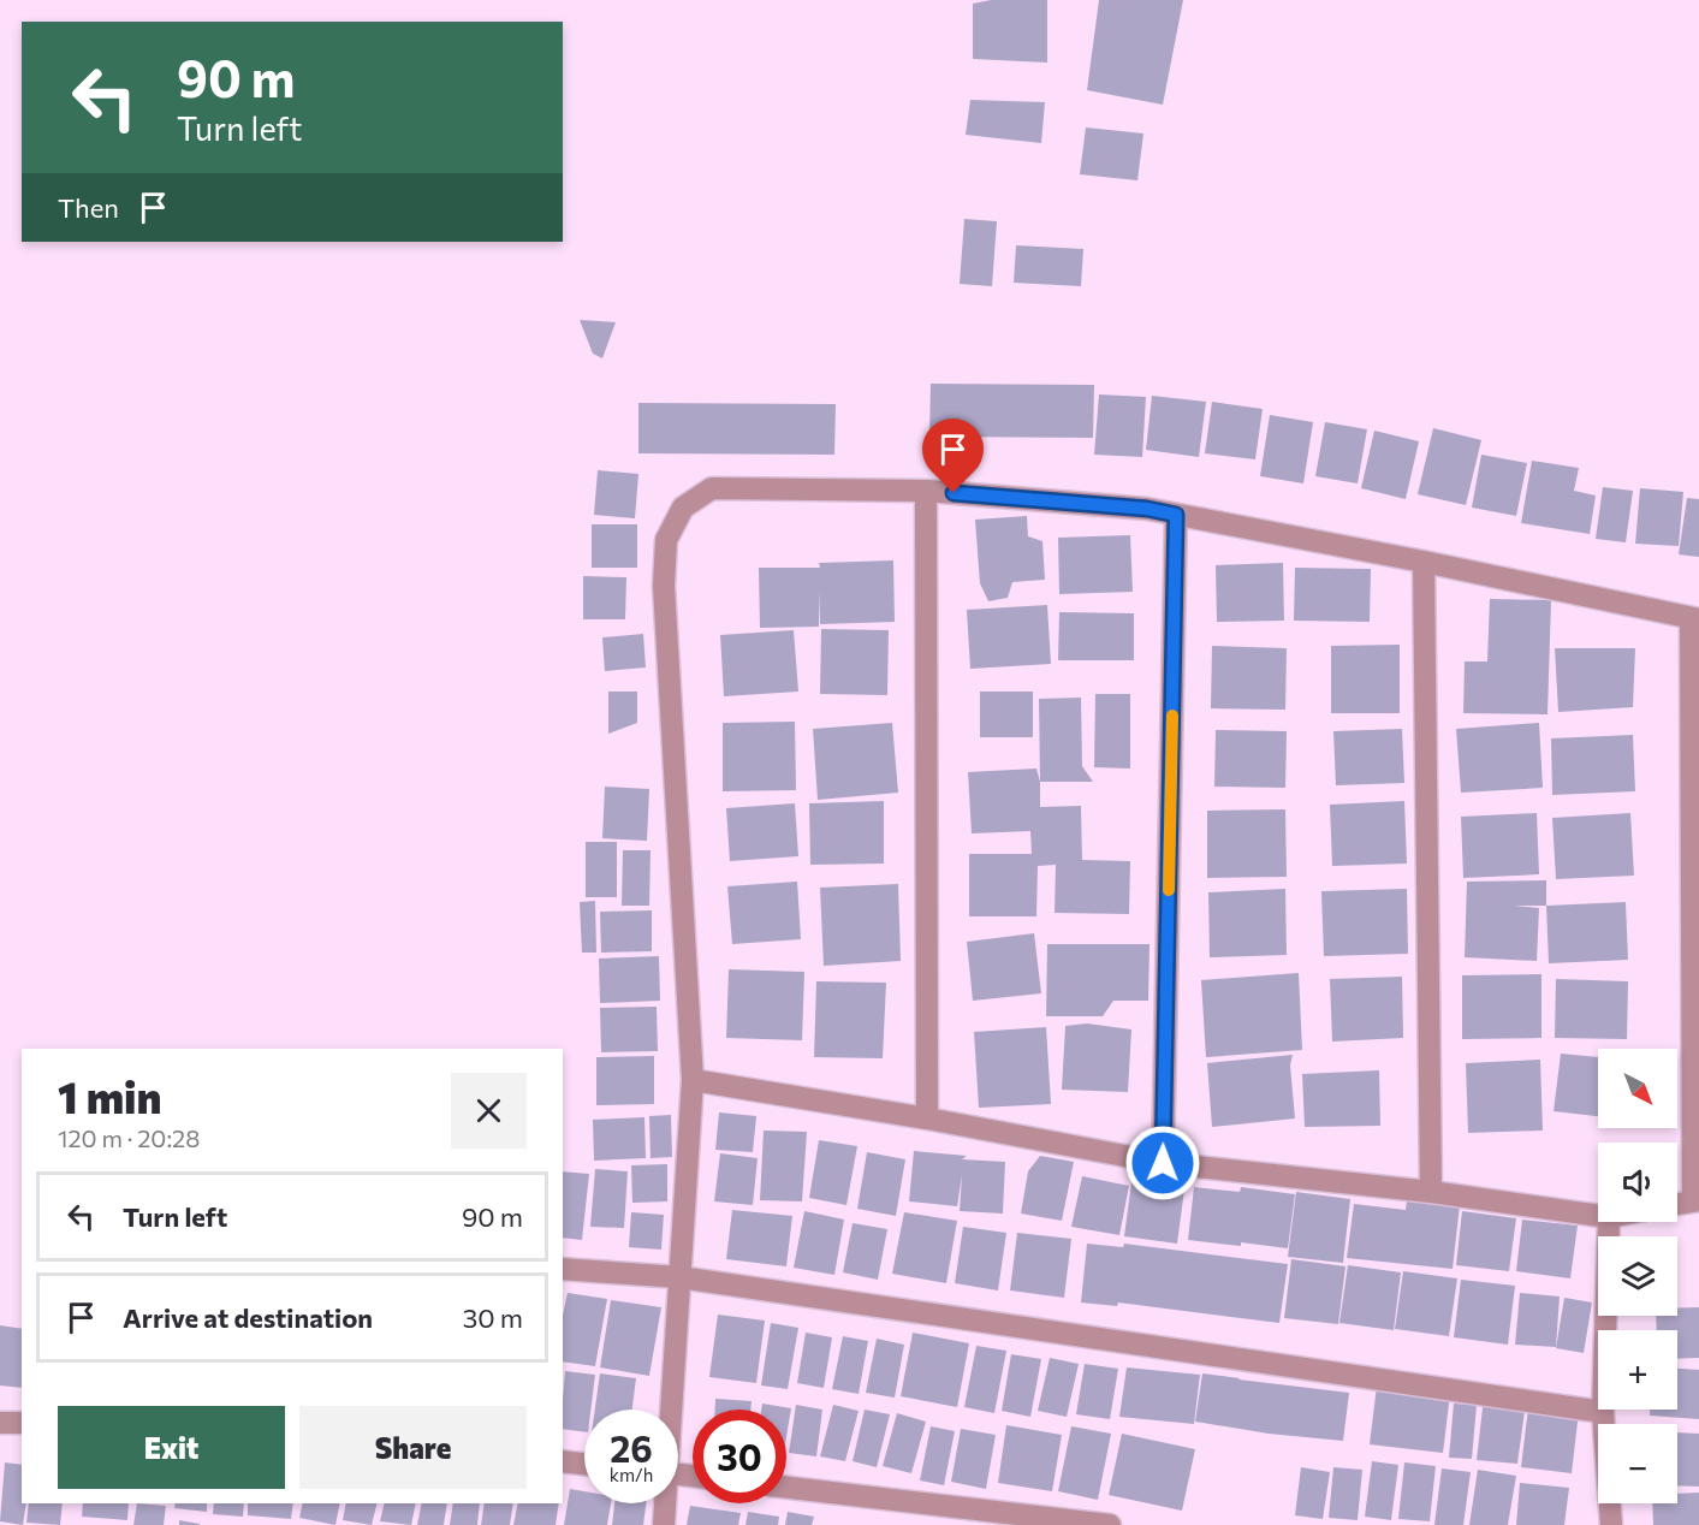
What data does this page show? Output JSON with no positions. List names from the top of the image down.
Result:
{
  "north": "bottom right",
  "page": {
    "turn": ["90 m", "Turn left"],
    "then": "Then",
    "map_buttons": ["+", "−"],
    "heading": ["1 min", "120 m · 20:28"],
    "list": [
      {
        "name": "Turn left",
        "value": "90 m"
      },
      {
        "name": "Arrive at destination",
        "value": "30 m"
      }
    ],
    "buttons": ["Exit", "Share"],
    "speed": "26 km/h",
    "limit": "30"
  }
}
